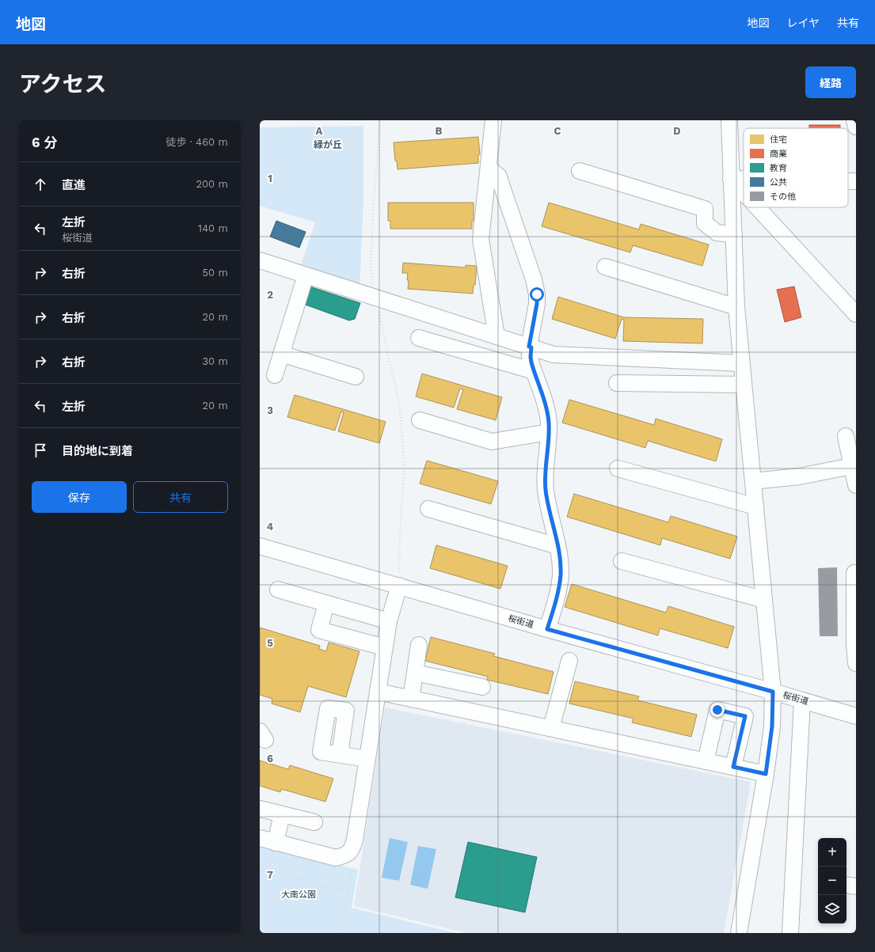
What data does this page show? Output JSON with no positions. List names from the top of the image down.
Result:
{
  "streets": {
    "street": ["桜街道"]
  },
  "districts": ["緑が丘"],
  "parks": ["大南公園"],
  "legend": [
    "住宅",
    "商業",
    "教育",
    "公共",
    "その他"
  ],
  "page": {
    "header": "地図",
    "nav": ["地図", "レイヤ", "共有"],
    "title": "アクセス",
    "buttons": [
      "経路",
      ["保存", "共有"]
    ],
    "heading": ["6 分", "徒歩 · 460 m"],
    "list": [
      ["直進", "200 m"],
      ["左折", "桜街道", "140 m"],
      ["右折", "50 m"],
      ["右折", "20 m"],
      ["右折", "30 m"],
      ["左折", "20 m"],
      "目的地に到着"
    ],
    "map_buttons": ["+", "−"]
  },
  "grid": {
    "columns": [
      "A",
      "B",
      "C",
      "D"
    ],
    "rows": [
      "1",
      "2",
      "3",
      "4",
      "5",
      "6",
      "7"
    ]
  }
}
